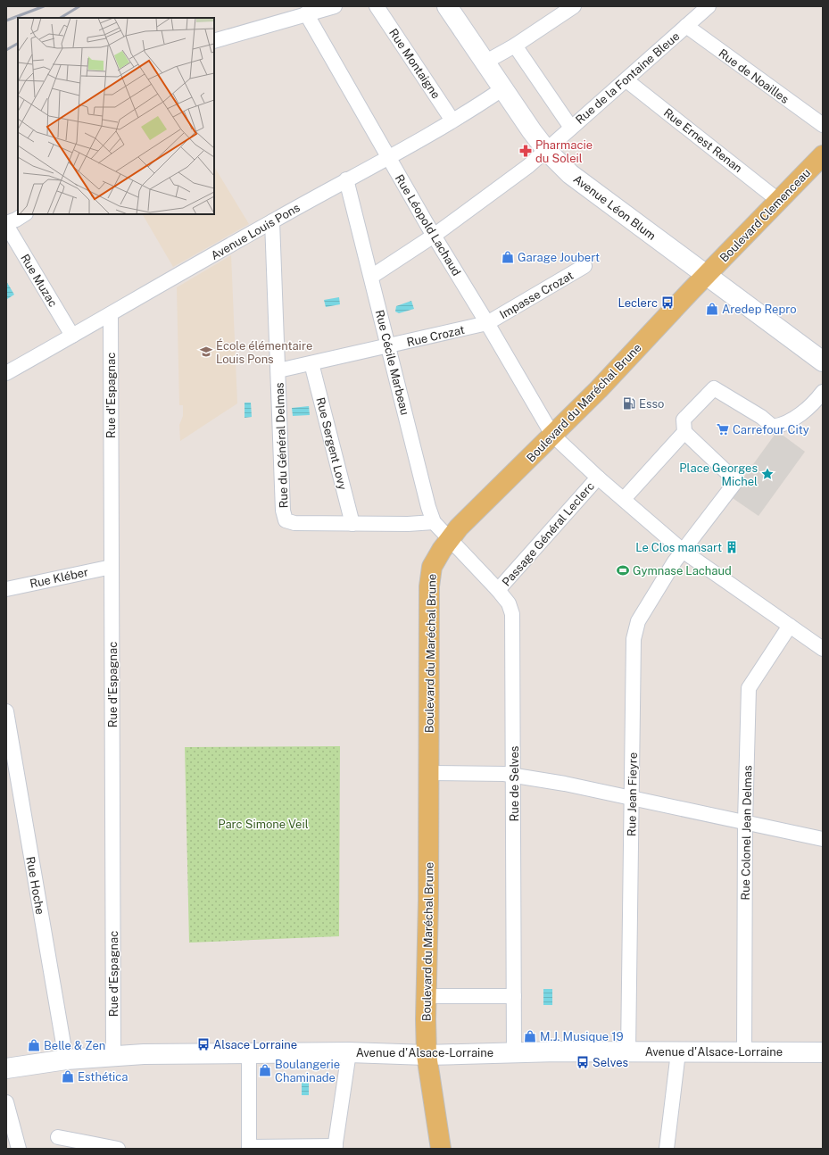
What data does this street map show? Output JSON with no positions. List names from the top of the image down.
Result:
{
  "streets": {
    "main road": [
      "Avenue Léon Blum",
      "Boulevard Clemenceau",
      "Boulevard du Maréchal Brune",
      "Avenue d'Alsace-Lorraine"
    ],
    "street": [
      "Rue Montaigne",
      "Rue de Noailles",
      "Rue de la Fontaine Bleue",
      "Rue Ernest Renan",
      "Rue Léopold Lachaud",
      "Avenue Louis Pons",
      "Rue Muzac",
      "Impasse Crozat",
      "Rue Crozat",
      "Rue Cécile Marbeau",
      "Rue d'Espagnac",
      "Rue Sergent Lovy",
      "Rue du Général Delmas",
      "Passage Général Leclerc",
      "Rue Kléber",
      "Rue de Selves",
      "Rue Jean Fieyre",
      "Rue Colonel Jean Delmas",
      "Rue Hoche"
    ]
  },
  "crossings": [
    ["Rue Montaigne", "Avenue Louis Pons"],
    ["Rue de Noailles", "Rue de la Fontaine Bleue"],
    ["Rue de la Fontaine Bleue", "Rue Ernest Renan"],
    ["Rue de la Fontaine Bleue", "Avenue Léon Blum"],
    ["Rue de la Fontaine Bleue", "Rue Léopold Lachaud"],
    ["Rue de la Fontaine Bleue", "Rue Cécile Marbeau"],
    ["Rue Ernest Renan", "Boulevard Clemenceau"],
    ["Avenue Léon Blum", "Boulevard Clemenceau"],
    ["Avenue Léon Blum", "Avenue Louis Pons"],
    ["Avenue Léon Blum", "Boulevard du Maréchal Brune"],
    ["Boulevard Clemenceau", "Boulevard du Maréchal Brune"],
    ["Rue Léopold Lachaud", "Avenue Louis Pons"],
    ["Rue Léopold Lachaud", "Impasse Crozat"],
    ["Rue Léopold Lachaud", "Rue Crozat"],
    ["Rue Léopold Lachaud", "Boulevard du Maréchal Brune"],
    ["Rue Léopold Lachaud", "Passage Général Leclerc"],
    ["Rue Léopold Lachaud", "Rue Jean Fieyre"],
    ["Rue Léopold Lachaud", "Rue Colonel Jean Delmas"],
    ["Avenue Louis Pons", "Rue Muzac"],
    ["Avenue Louis Pons", "Rue Cécile Marbeau"],
    ["Avenue Louis Pons", "Rue d'Espagnac"],
    ["Avenue Louis Pons", "Rue du Général Delmas"],
    ["Impasse Crozat", "Rue Crozat"],
    ["Rue Crozat", "Rue Cécile Marbeau"],
    ["Rue Crozat", "Rue Sergent Lovy"],
    ["Rue Crozat", "Rue du Général Delmas"],
    ["Rue Cécile Marbeau", "Boulevard du Maréchal Brune"],
    ["Rue Cécile Marbeau", "Rue du Général Delmas"],
    ["Rue Cécile Marbeau", "Rue de Selves"],
    ["Rue d'Espagnac", "Rue Kléber"],
    ["Rue d'Espagnac", "Avenue d'Alsace-Lorraine"],
    ["Boulevard du Maréchal Brune", "Rue de Selves"],
    ["Boulevard du Maréchal Brune", "Avenue d'Alsace-Lorraine"],
    ["Rue Sergent Lovy", "Rue du Général Delmas"],
    ["Passage Général Leclerc", "Rue de Selves"],
    ["Rue de Selves", "Avenue d'Alsace-Lorraine"],
    ["Rue Jean Fieyre", "Avenue d'Alsace-Lorraine"],
    ["Rue Colonel Jean Delmas", "Avenue d'Alsace-Lorraine"],
    ["Rue Hoche", "Avenue d'Alsace-Lorraine"]
  ],
  "parks": ["Parc Simone Veil"],
  "places": {
    "pharmacy": ["Pharmacie du Soleil"],
    "shop": [
      "Garage Joubert",
      "Aredep Repro",
      "M.J. Musique 19",
      "Belle & Zen",
      "Boulangerie Chaminade",
      "Esthética"
    ],
    "bus stop": ["Leclerc", "Alsace Lorraine", "Selves"],
    "school or university": ["École élémentaire Louis Pons"],
    "fuel station": ["Esso"],
    "supermarket": ["Carrefour City"],
    "place": ["Place Georges Michel"],
    "building": ["Le Clos mansart"],
    "sports": ["Gymnase Lachaud"]
  }
}
